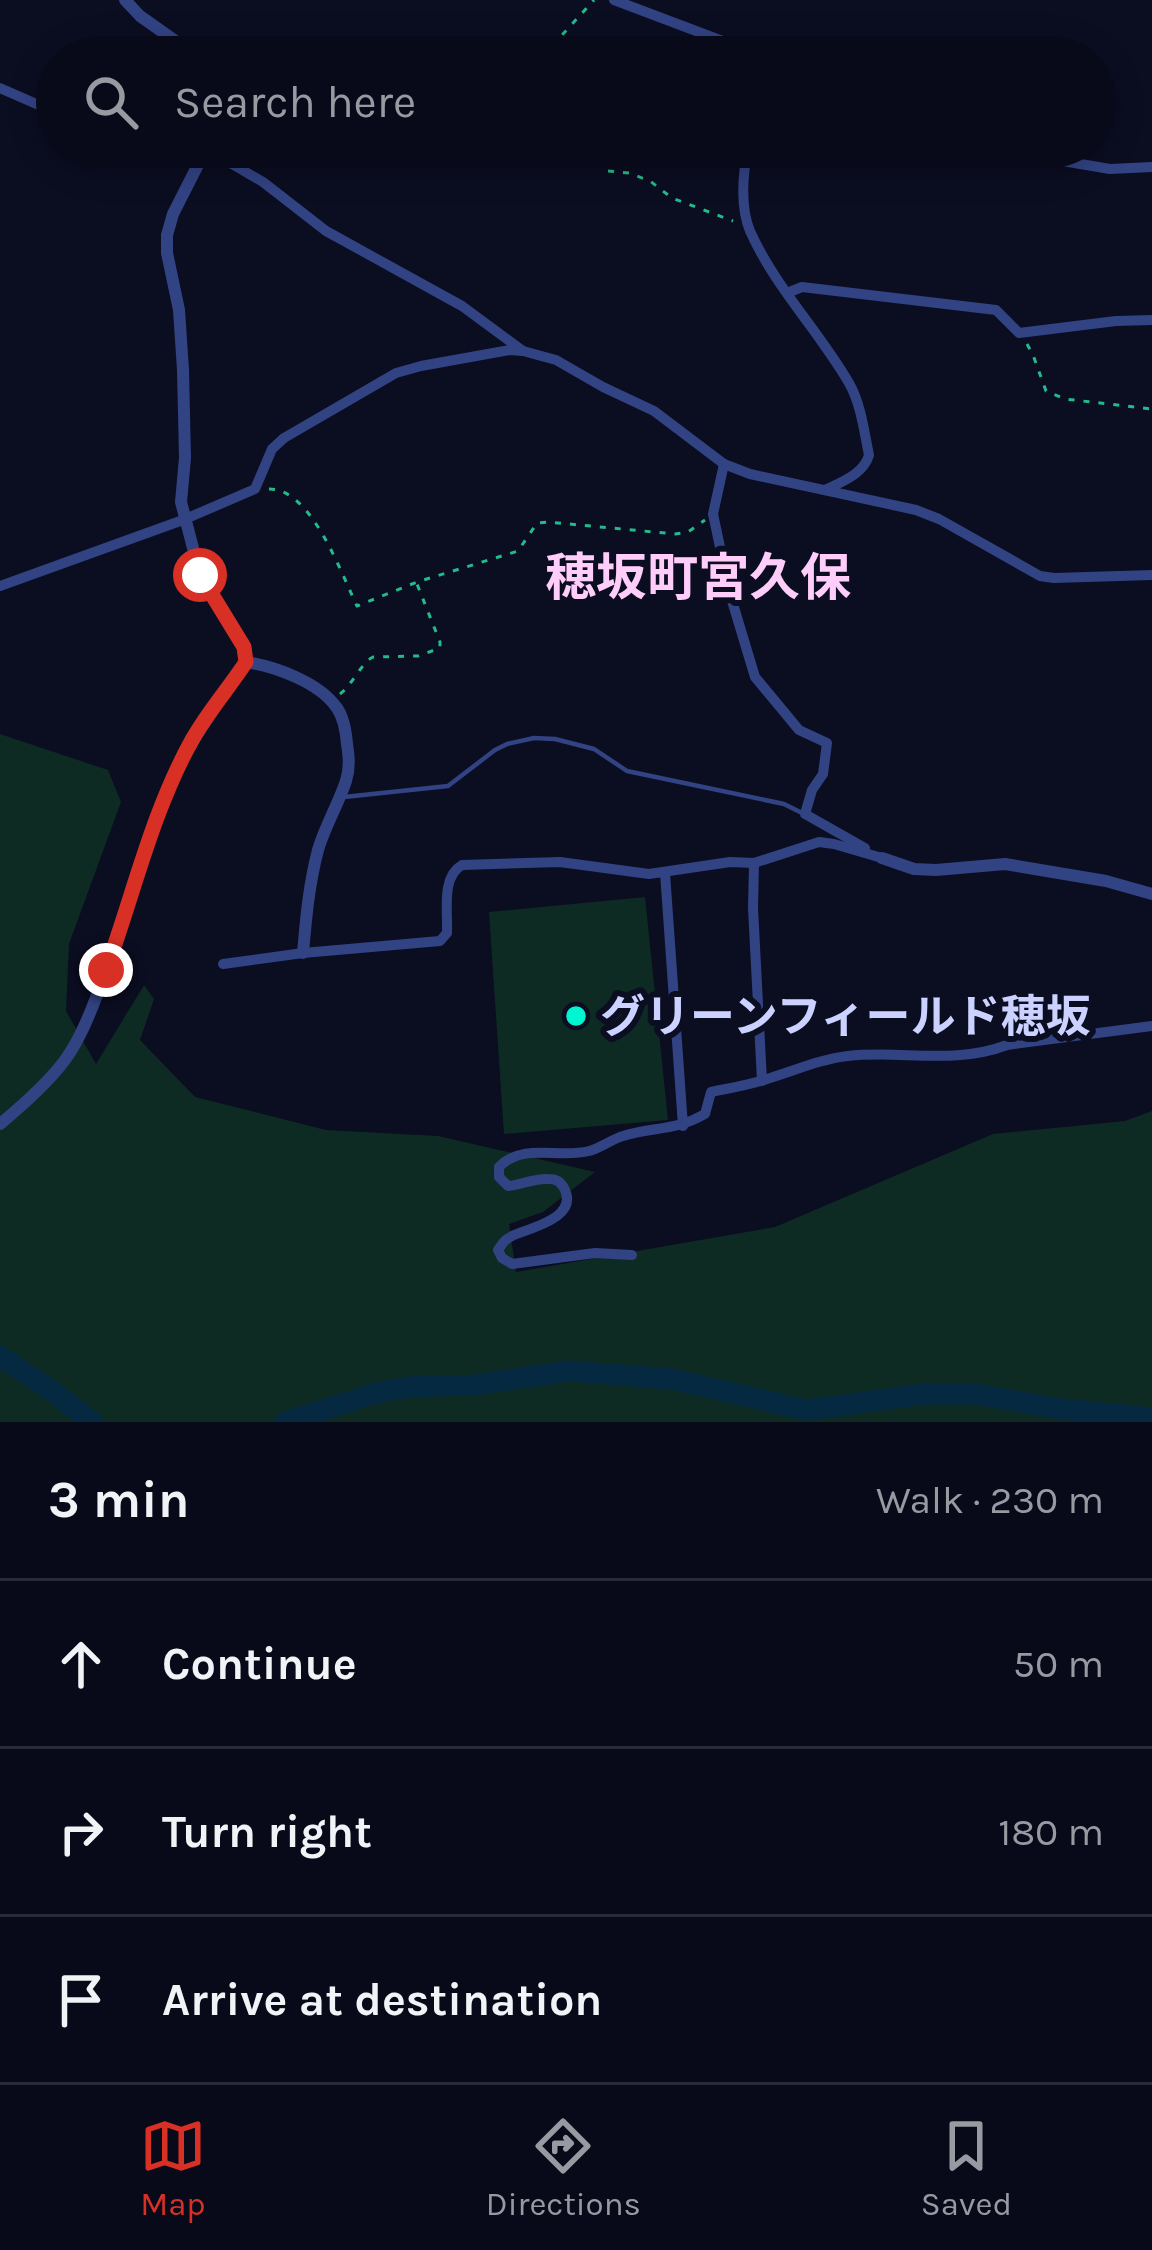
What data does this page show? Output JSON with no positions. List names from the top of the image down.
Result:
{
  "districts": ["穂坂町宮久保"],
  "places": ["グリーンフィールド穂坂"],
  "page": {
    "search": "Search here",
    "heading": ["3 min", "Walk · 230 m"],
    "list": [
      ["Continue", "50 m"],
      ["Turn right", "180 m"],
      "Arrive at destination"
    ],
    "nav": ["Map", "Directions", "Saved"]
  }
}
